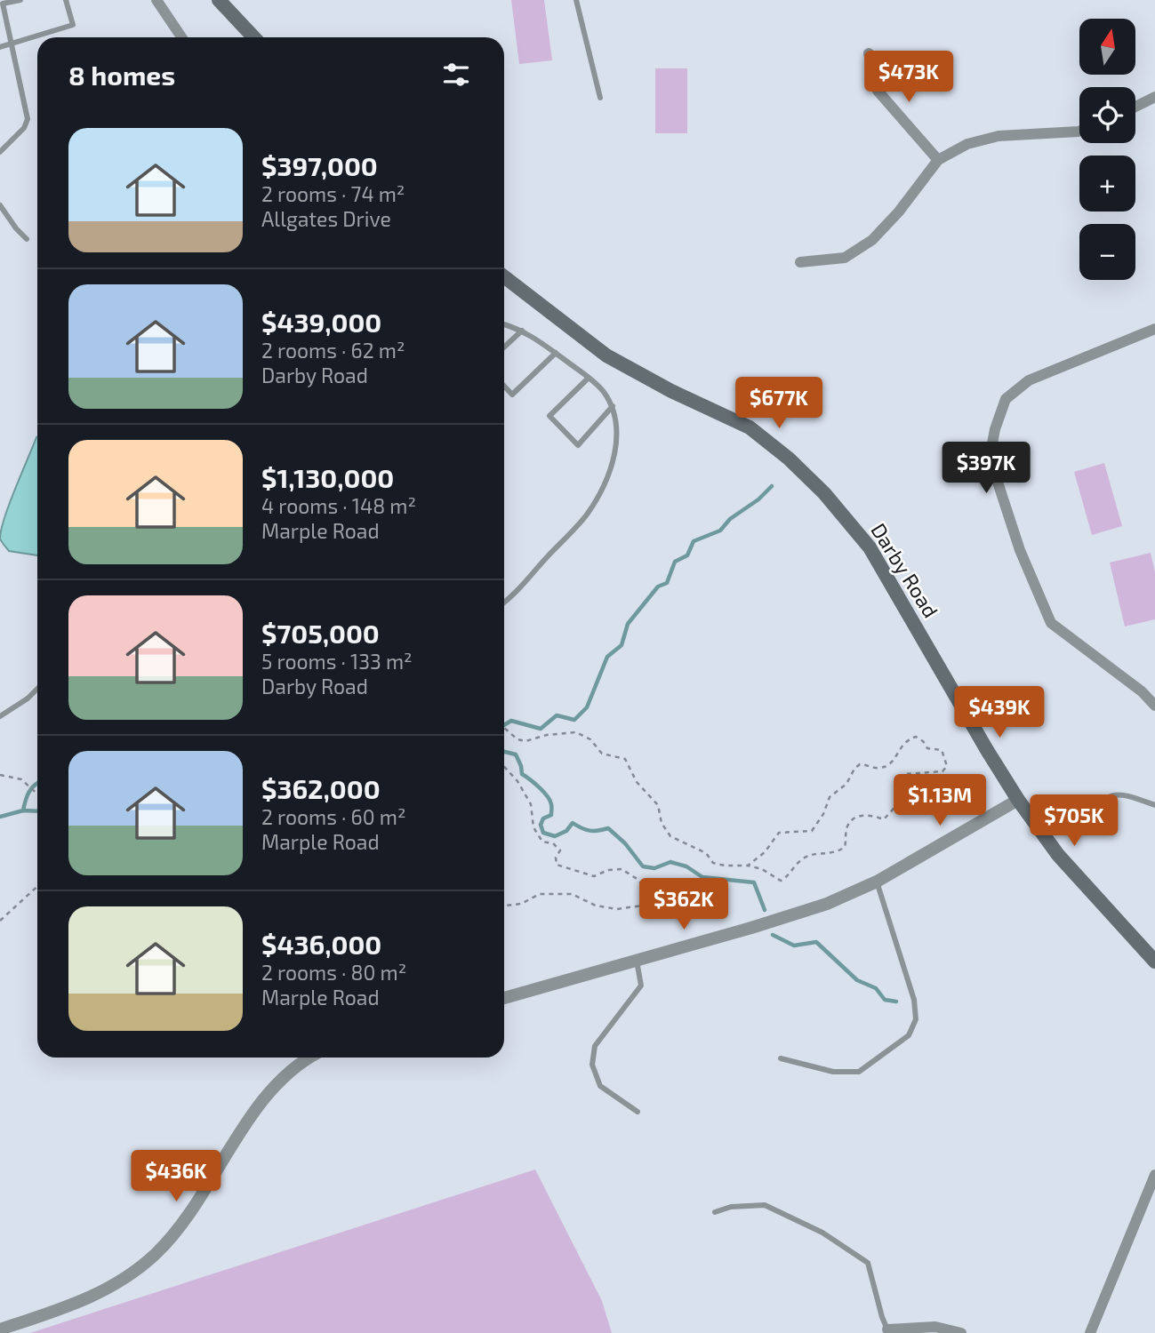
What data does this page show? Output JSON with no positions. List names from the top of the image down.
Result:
{
  "streets": {
    "main road": ["Darby Road"]
  },
  "north": "top",
  "page": {
    "map_buttons": ["+", "−"],
    "heading": "8 homes",
    "price": [
      "$473K",
      "$677K",
      "$397K",
      "$439K",
      "$1.13M",
      "$705K",
      "$362K",
      "$436K"
    ],
    "list": [
      {
        "name": "$397,000",
        "note": "2 rooms · 74 m² · Allgates Drive"
      },
      {
        "name": "$439,000",
        "note": "2 rooms · 62 m² · Darby Road"
      },
      {
        "name": "$1,130,000",
        "note": "4 rooms · 148 m² · Marple Road"
      },
      {
        "name": "$705,000",
        "note": "5 rooms · 133 m² · Darby Road"
      },
      {
        "name": "$362,000",
        "note": "2 rooms · 60 m² · Marple Road"
      },
      {
        "name": "$436,000",
        "note": "2 rooms · 80 m² · Marple Road"
      }
    ]
  }
}
